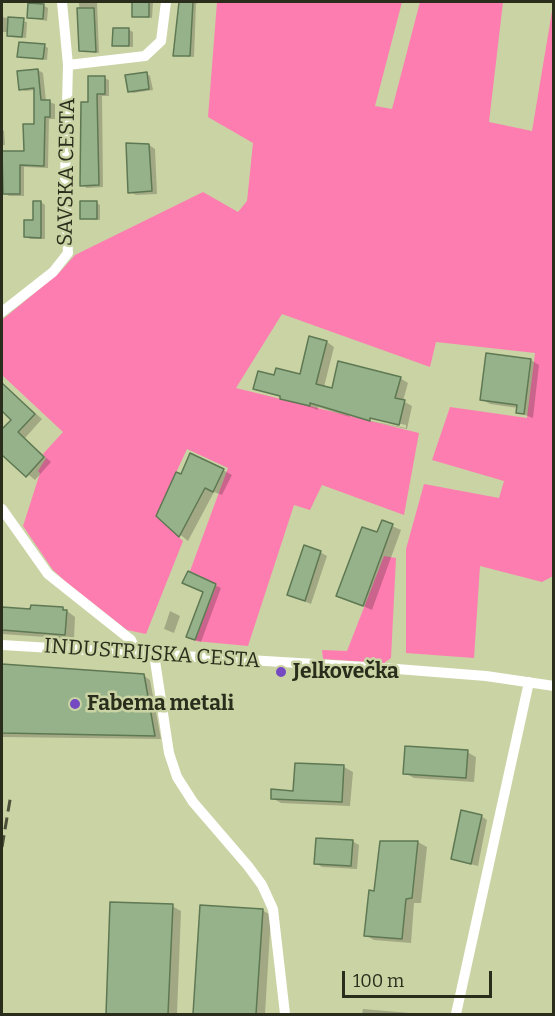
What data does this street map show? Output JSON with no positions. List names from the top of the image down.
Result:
{
  "streets": {
    "street": ["SAVSKA CESTA", "INDUSTRIJSKA CESTA"]
  },
  "places": ["Jelkovečka", "Fabema metali"],
  "scale_bar": "100 m"
}
